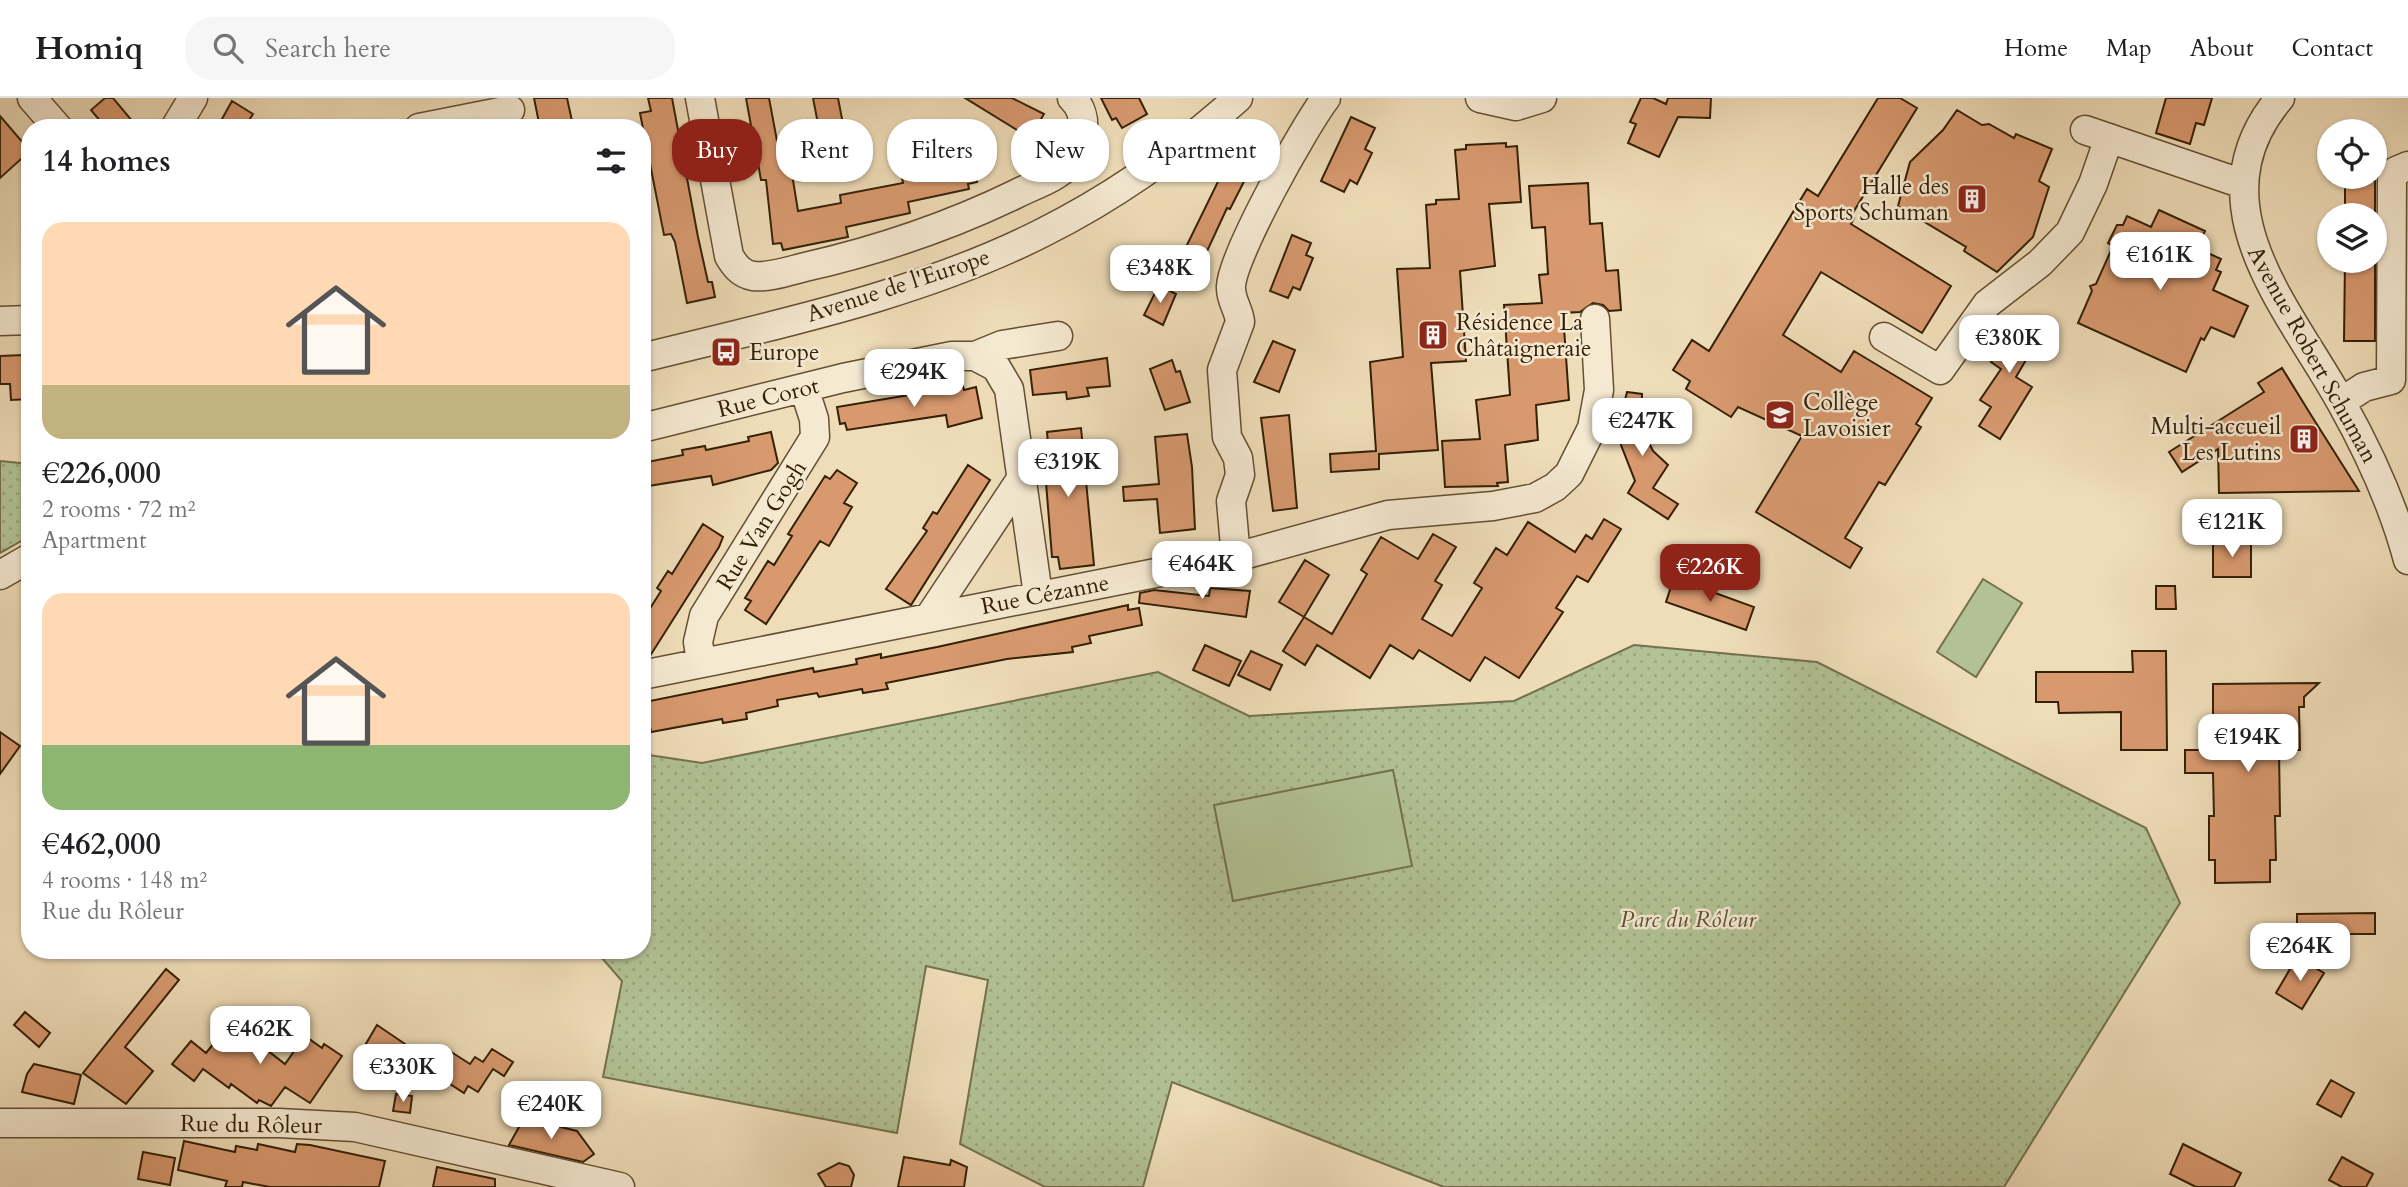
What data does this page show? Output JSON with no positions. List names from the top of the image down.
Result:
{
  "streets": {
    "street": [
      "Avenue de l'Europe",
      "Avenue Robert Schuman",
      "Rue Corot",
      "Rue Van Gogh",
      "Rue Cézanne",
      "Rue du Rôleur"
    ]
  },
  "crossings": [
    ["Rue Corot", "Rue Van Gogh"],
    ["Rue Van Gogh", "Rue Cézanne"]
  ],
  "parks": ["Parc du Rôleur"],
  "places": {
    "building": ["Halle des Sports Schuman", "Résidence La Châtaigneraie", "Multi-accueil Les Lutins"],
    "bus stop": ["Europe"],
    "school or university": ["Collège Lavoisier"]
  },
  "page": {
    "header": "Homiq",
    "search": "Search here",
    "nav": [
      "Home",
      "Map",
      "About",
      "Contact"
    ],
    "chip": [
      "Buy",
      "Rent",
      "Filters",
      "New",
      "Apartment"
    ],
    "heading": "14 homes",
    "list": [
      {
        "name": "€226,000",
        "note": "2 rooms · 72 m² · Apartment"
      },
      {
        "name": "€462,000",
        "note": "4 rooms · 148 m² · Rue du Rôleur"
      }
    ],
    "price": [
      "€161K",
      "€348K",
      "€380K",
      "€294K",
      "€247K",
      "€319K",
      "€121K",
      "€464K",
      "€226K",
      "€194K",
      "€264K",
      "€462K",
      "€330K",
      "€240K"
    ]
  }
}
